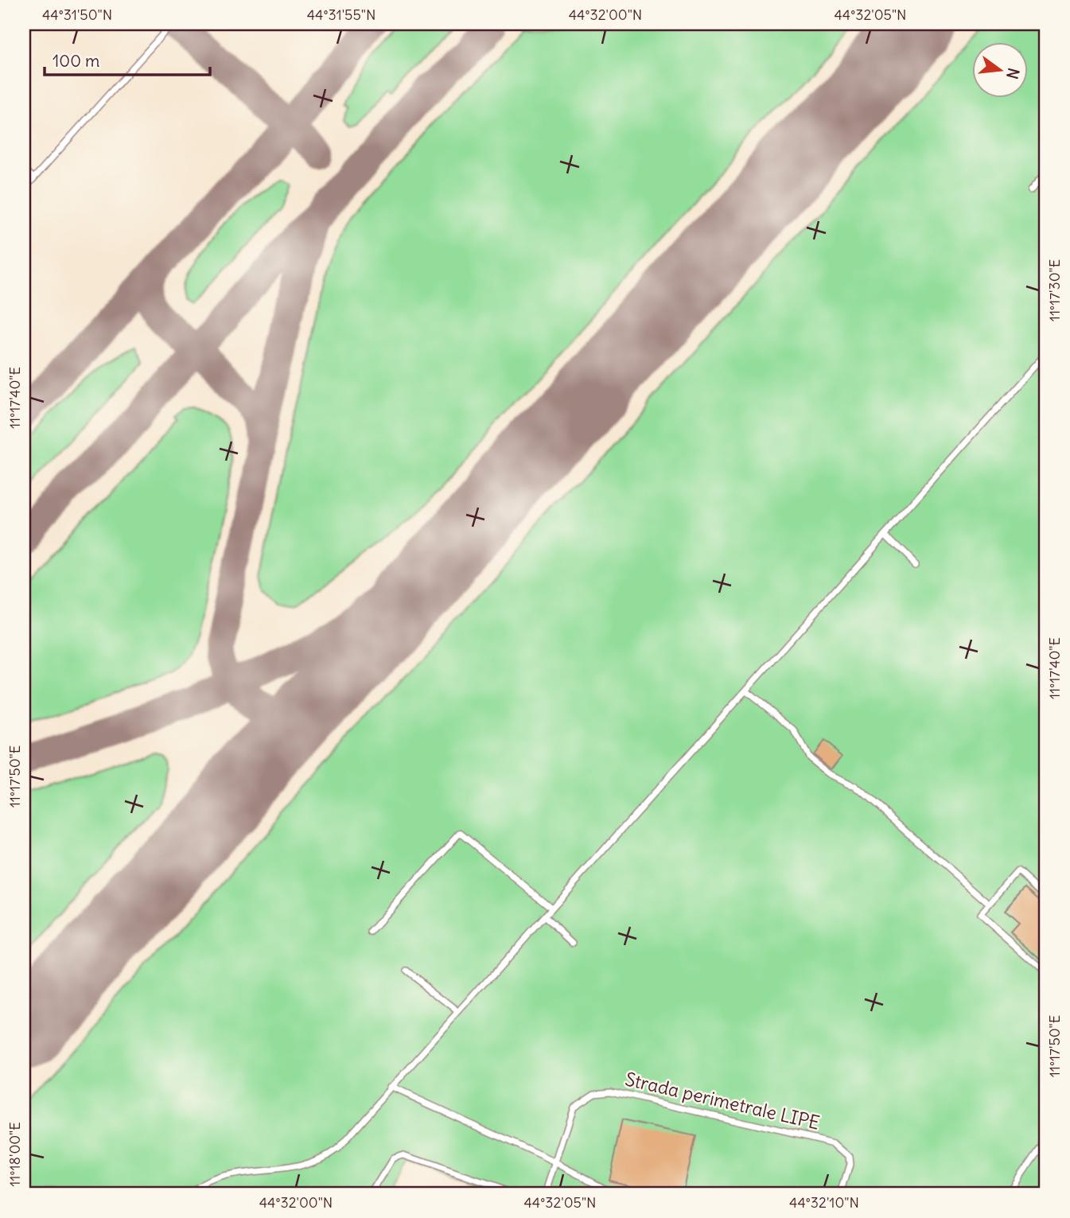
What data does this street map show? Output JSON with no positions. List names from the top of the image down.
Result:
{
  "streets": {
    "lane": ["Strada perimetrale LIPE"]
  },
  "scale_bar": "100 m",
  "north": "right",
  "coordinates": [
    "44°31'50\"N",
    "44°31'55\"N",
    "44°32'00\"N",
    "44°32'05\"N",
    "11°17'30\"E",
    "11°17'40\"E",
    "11°17'50\"E",
    "11°18'00\"E",
    "44°32'10\"N"
  ]
}
